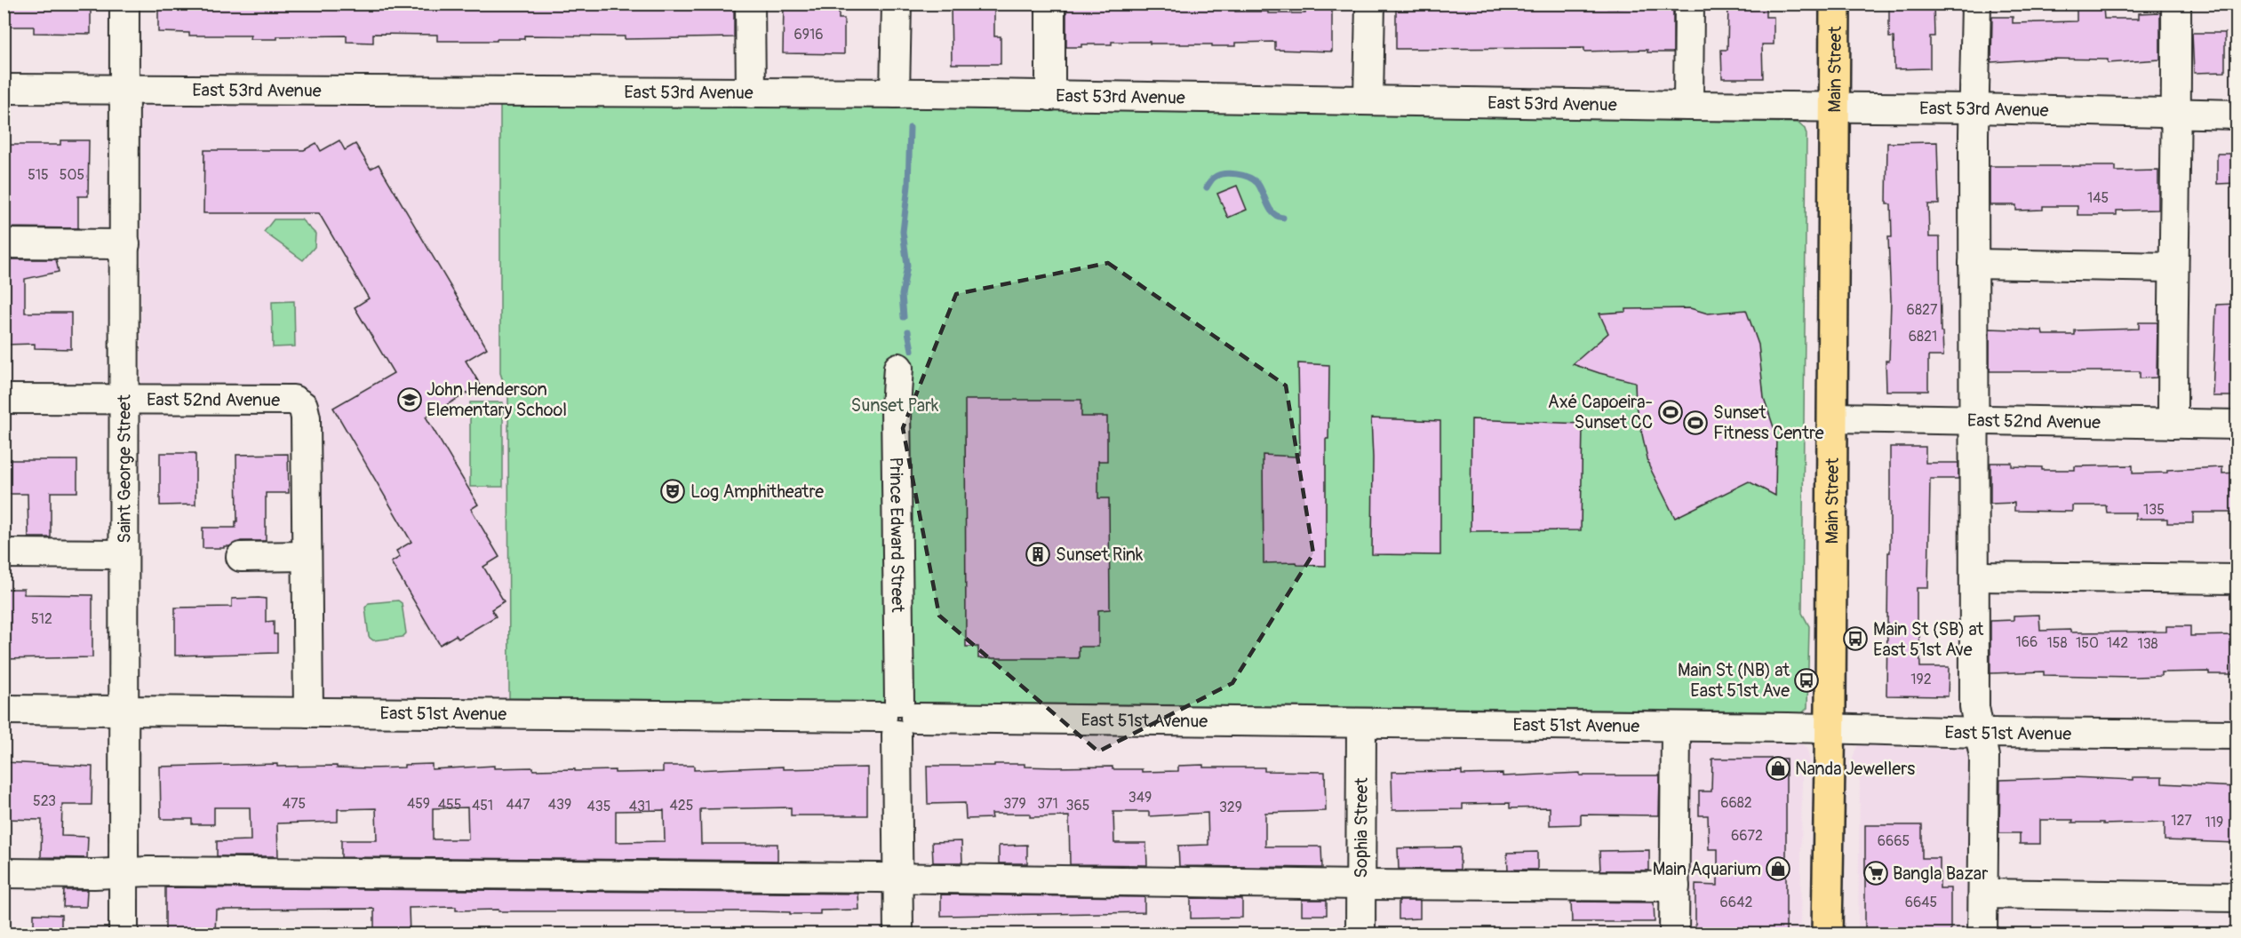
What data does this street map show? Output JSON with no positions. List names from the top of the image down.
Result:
{
  "streets": {
    "main road": ["Main Street"],
    "street": [
      "East 53rd Avenue",
      "East 52nd Avenue",
      "Saint George Street",
      "Prince Edward Street",
      "East 51st Avenue",
      "Sophia Street"
    ]
  },
  "crossings": [
    ["Main Street", "East 53rd Avenue"],
    ["Main Street", "East 52nd Avenue"],
    ["Main Street", "East 51st Avenue"],
    ["East 53rd Avenue", "Saint George Street"],
    ["East 52nd Avenue", "Saint George Street"],
    ["Saint George Street", "East 51st Avenue"],
    ["Prince Edward Street", "East 51st Avenue"],
    ["East 51st Avenue", "Sophia Street"]
  ],
  "parks": ["Sunset Park"],
  "places": {
    "school or university": ["John Henderson Elementary School"],
    "sports": ["Axé Capoeira- Sunset CC", "Sunset Fitness Centre"],
    "theatre": ["Log Amphitheatre"],
    "building": ["Sunset Rink"],
    "bus stop": ["Main St (SB) at East 51st Ave", "Main St (NB) at East 51st Ave"],
    "shop": ["Nanda Jewellers", "Main Aquarium"],
    "supermarket": ["Bangla Bazar"]
  },
  "house_numbers": [
    "6916",
    "515",
    "505",
    "145",
    "6827",
    "6821",
    "135",
    "512",
    "166",
    "158",
    "150",
    "142",
    "138",
    "192",
    "349",
    "523",
    "6682",
    "475",
    "459",
    "379",
    "371",
    "455",
    "447",
    "439",
    "451",
    "425",
    "365",
    "435",
    "431",
    "329",
    "127",
    "119",
    "6672",
    "6665",
    "6642",
    "6645"
  ]
}
